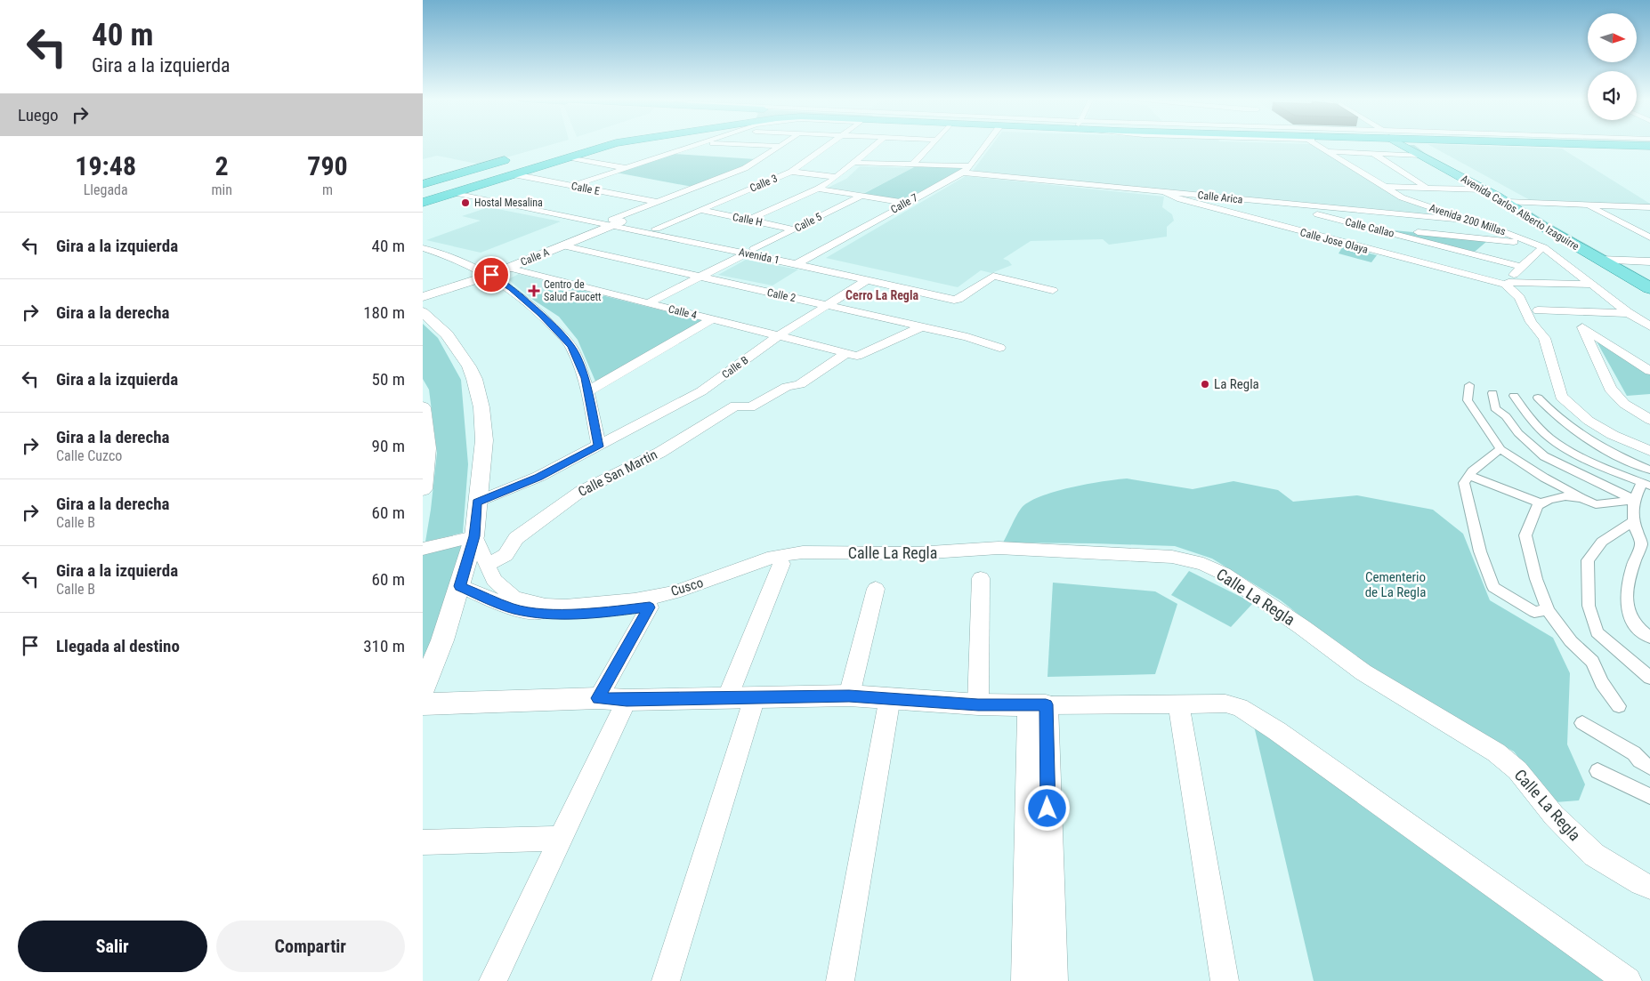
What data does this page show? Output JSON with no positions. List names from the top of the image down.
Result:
{
  "streets": {
    "main road": ["Avenida Carlos Alberto Izaguirre"],
    "street": [
      "Calle 3",
      "Calle E",
      "Calle Arica",
      "Calle 7",
      "Calle H",
      "Avenida 200 Millas",
      "Calle 5",
      "Calle Callao",
      "Calle Jose Olaya",
      "Avenida 1",
      "Calle A",
      "Calle 2",
      "Calle 4",
      "Calle B",
      "Calle San Martin",
      "Calle La Regla",
      "Cusco"
    ]
  },
  "crossings": [
    ["Calle 3", "Calle H"],
    ["Calle 3", "Avenida 1"],
    ["Calle Arica", "Calle Callao"],
    ["Calle Arica", "Calle Jose Olaya"],
    ["Calle 7", "Calle Jose Olaya"],
    ["Calle 7", "Avenida 1"],
    ["Calle H", "Calle 5"],
    ["Avenida 200 Millas", "Calle Jose Olaya"],
    ["Calle 5", "Avenida 1"],
    ["Calle 5", "Calle 2"],
    ["Calle 5", "Calle 4"],
    ["Avenida 1", "Calle A"],
    ["Avenida 1", "Calle B"],
    ["Calle A", "Calle 2"],
    ["Calle A", "Calle 4"],
    ["Calle 2", "Calle B"],
    ["Calle 4", "Calle B"],
    ["Calle 4", "Calle San Martin"],
    ["Calle San Martin", "Cusco"],
    ["Calle La Regla", "Cusco"]
  ],
  "districts": ["Cerro La Regla"],
  "parks": ["Cementerio de La Regla"],
  "places": {
    "other": ["Hostal Mesalina", "La Regla"],
    "health": ["Centro de Salud Faucett"]
  },
  "north": "right",
  "page": {
    "turn": ["40 m", "Gira a la izquierda"],
    "then": "Luego",
    "eta": [
      "19:48",
      "Llegada",
      "2",
      "min",
      "790",
      "m"
    ],
    "list": [
      {
        "name": "Gira a la izquierda",
        "value": "40 m"
      },
      {
        "name": "Gira a la derecha",
        "value": "180 m"
      },
      {
        "name": "Gira a la izquierda",
        "value": "50 m"
      },
      {
        "name": "Gira a la derecha",
        "note": "Calle Cuzco",
        "value": "90 m"
      },
      {
        "name": "Gira a la derecha",
        "note": "Calle B",
        "value": "60 m"
      },
      {
        "name": "Gira a la izquierda",
        "note": "Calle B",
        "value": "60 m"
      },
      {
        "name": "Llegada al destino",
        "value": "310 m"
      }
    ],
    "buttons": ["Salir", "Compartir"]
  }
}
